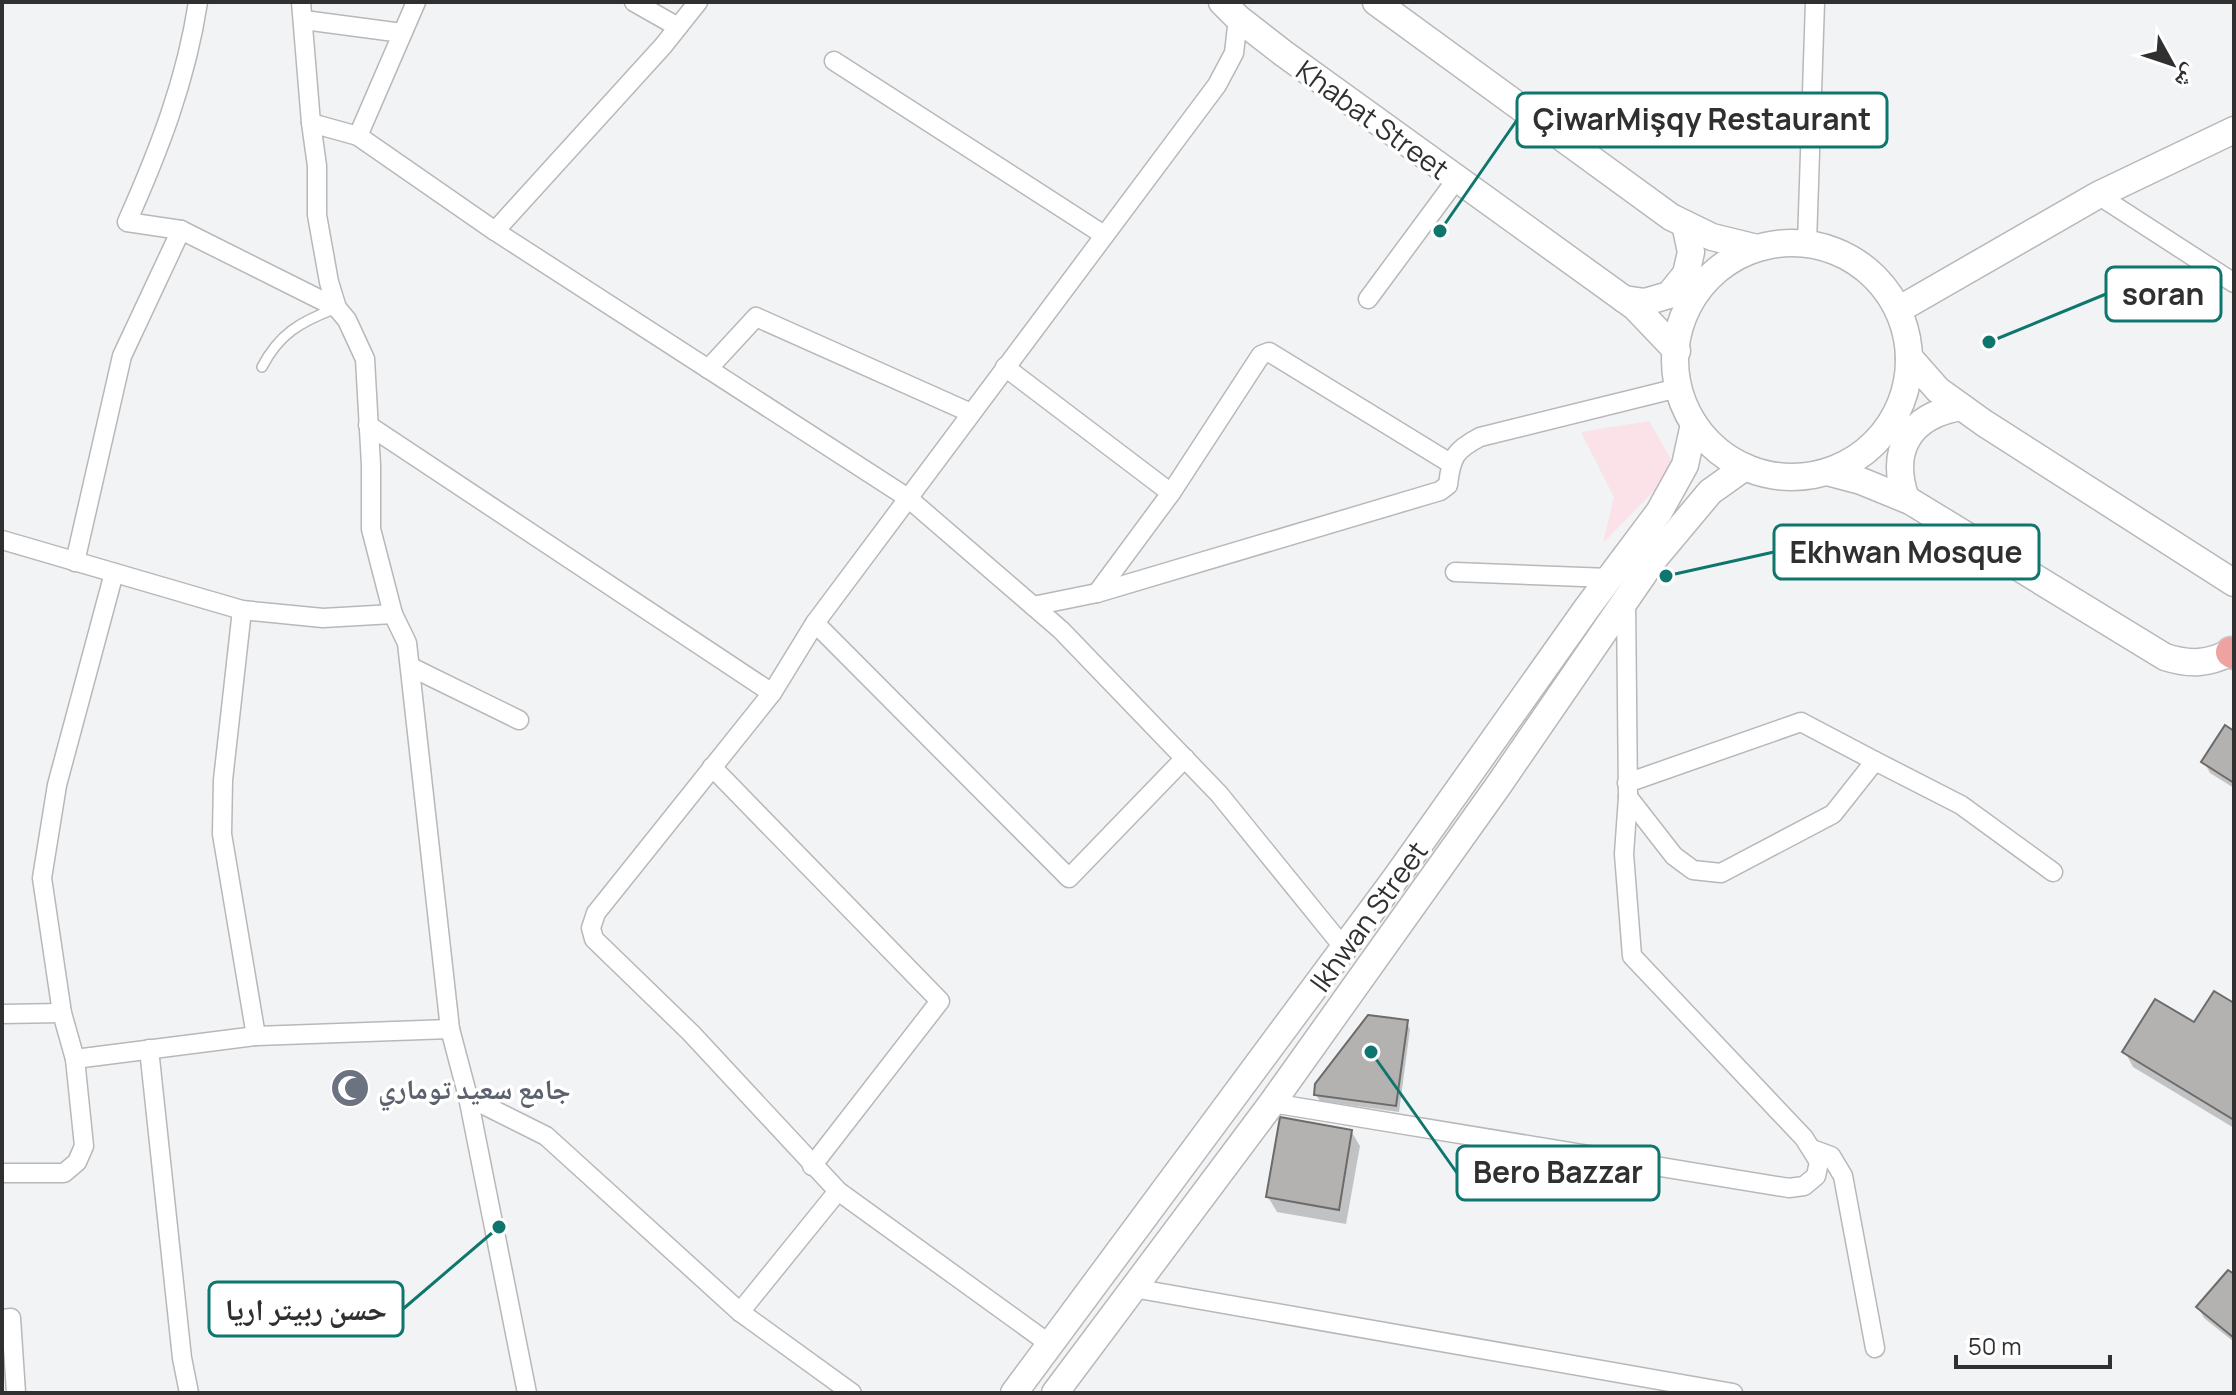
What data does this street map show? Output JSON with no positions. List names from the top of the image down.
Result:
{
  "streets": {
    "main road": ["Khabat Street", "Ikhwan Street"]
  },
  "crossings": [
    ["Khabat Street", "Ikhwan Street"]
  ],
  "places": {
    "other": [
      "ÇiwarMişqy Restaurant",
      "soran",
      "Ekhwan Mosque",
      "Bero Bazzar",
      "حسن ربيتر اريا"
    ],
    "mosque": ["جامع سعيد توماري"]
  },
  "scale_bar": "50 m",
  "north": "bottom right"
}
